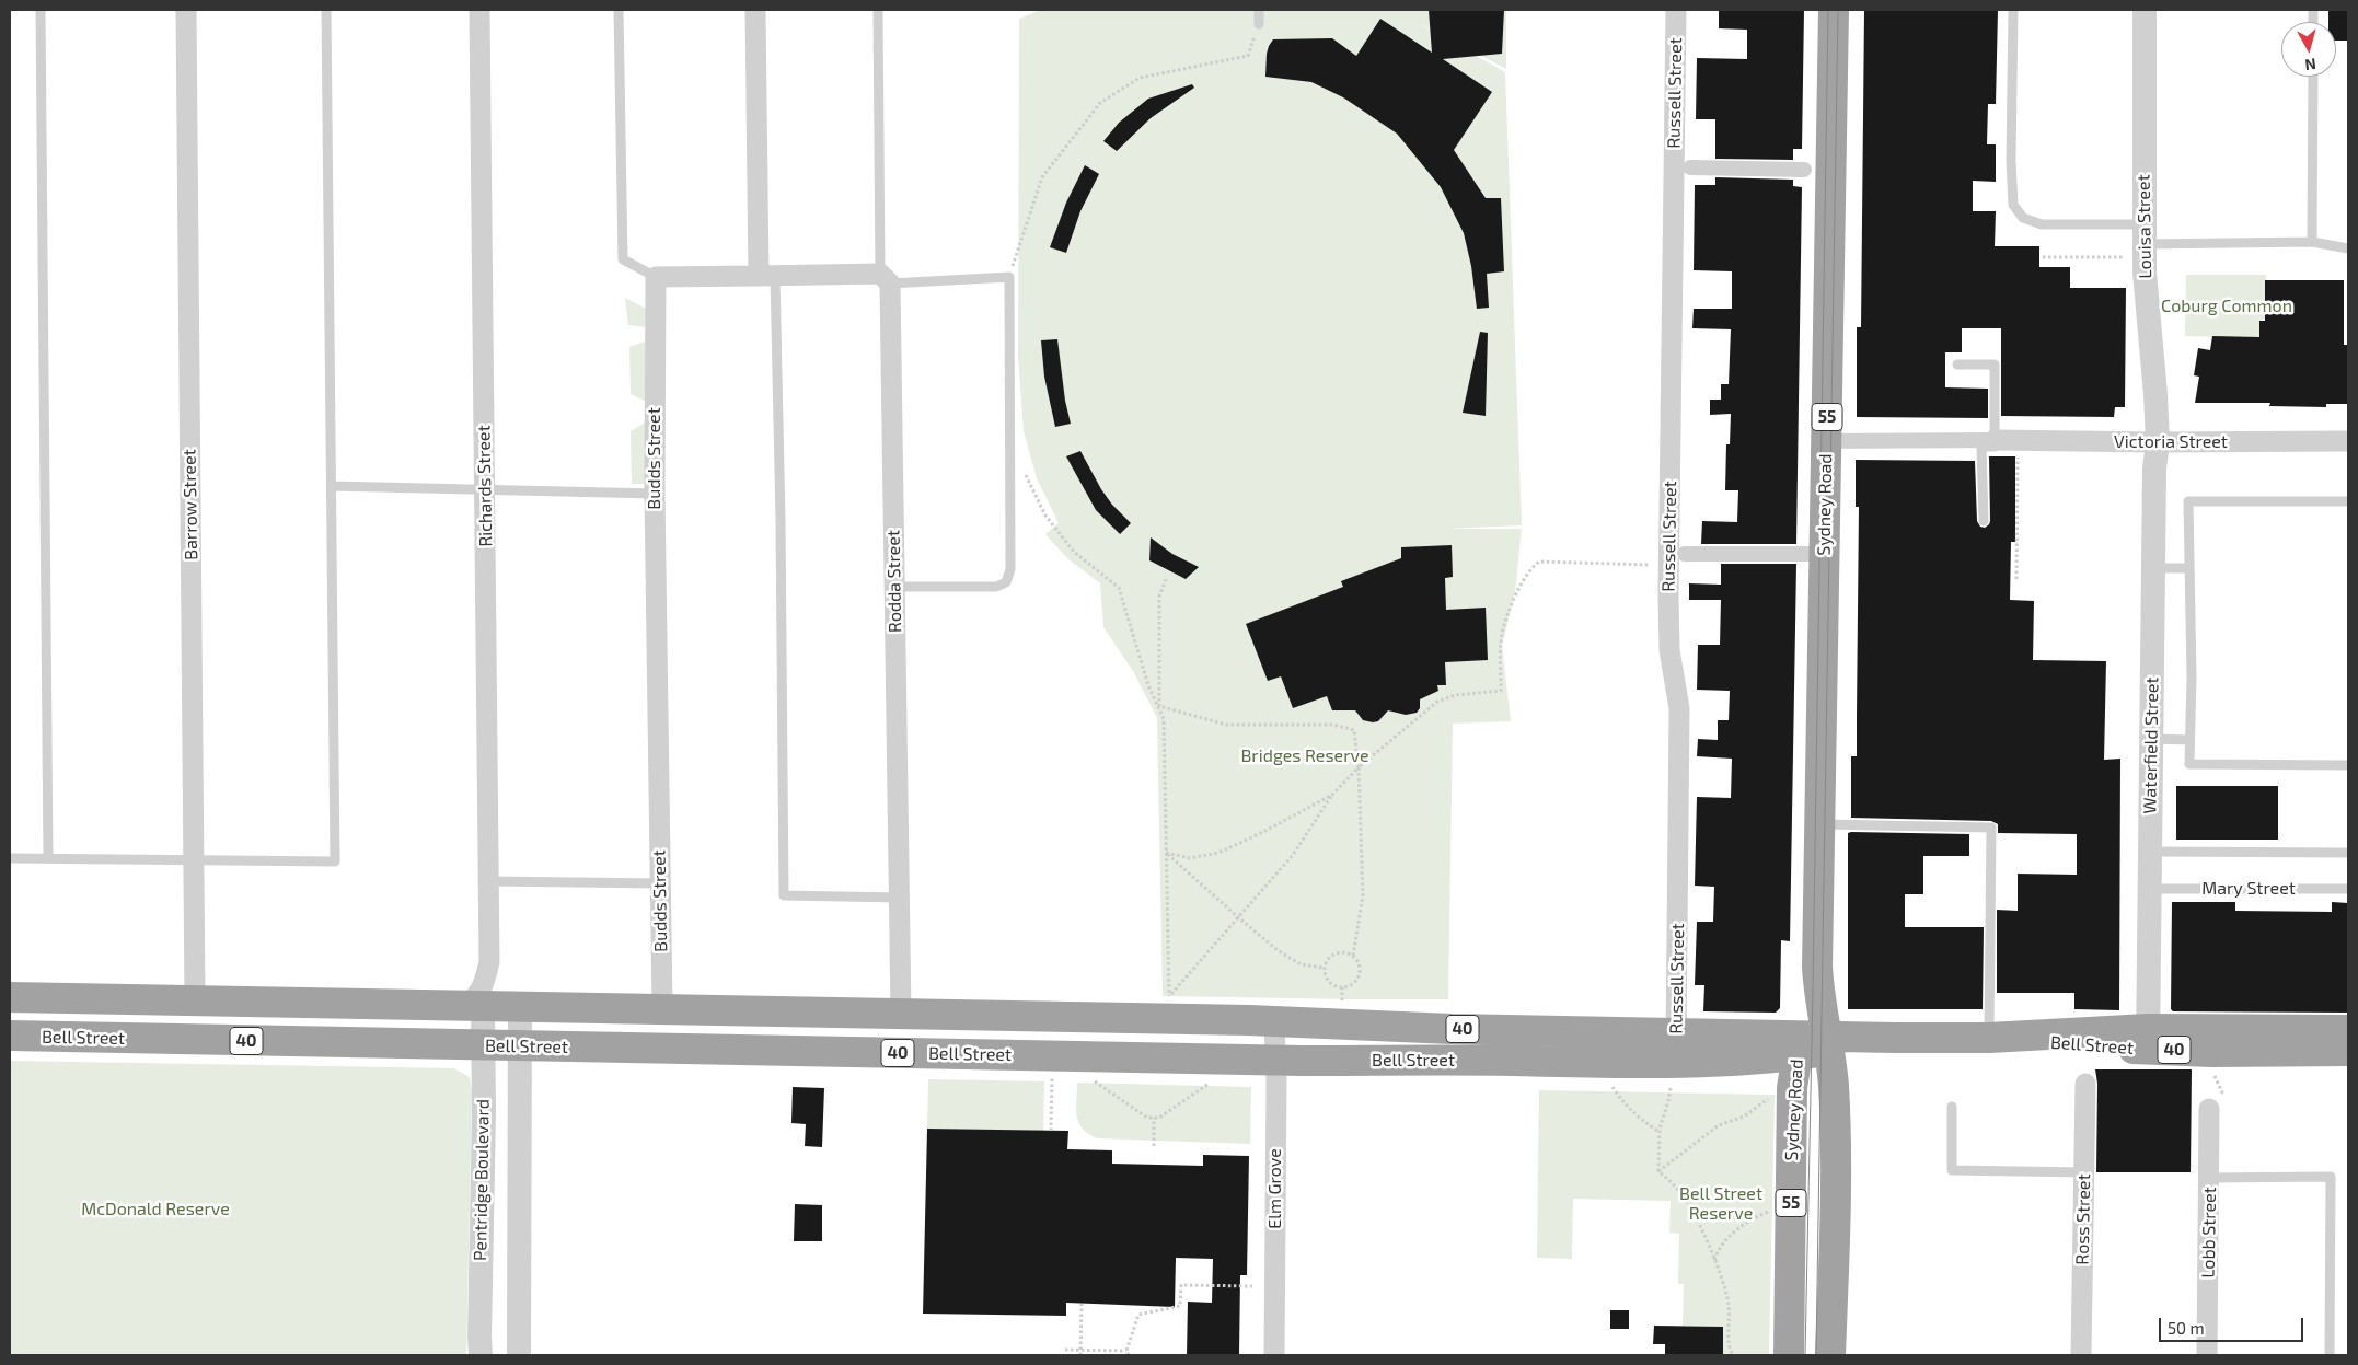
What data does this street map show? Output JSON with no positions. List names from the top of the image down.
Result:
{
  "streets": {
    "highway": [
      "55",
      "Sydney Road",
      "40",
      "Bell Street"
    ],
    "street": [
      "Russell Street",
      "Louisa Street",
      "Victoria Street",
      "Budds Street",
      "Richards Street",
      "Barrow Street",
      "Rodda Street",
      "Waterfield Street",
      "Pentridge Boulevard",
      "Elm Grove",
      "Ross Street",
      "Lobb Street"
    ],
    "lane": ["Mary Street"]
  },
  "crossings": [
    ["Russell Street", "Bell Street"],
    ["Louisa Street", "Victoria Street"],
    ["Louisa Street", "Waterfield Street"],
    ["Victoria Street", "Waterfield Street"],
    ["Budds Street", "Bell Street"],
    ["Richards Street", "Bell Street"],
    ["Richards Street", "Pentridge Boulevard"],
    ["Barrow Street", "Bell Street"],
    ["Sydney Road", "Bell Street"],
    ["Rodda Street", "Bell Street"],
    ["Waterfield Street", "Mary Street"],
    ["Waterfield Street", "Bell Street"],
    ["Bell Street", "Pentridge Boulevard"],
    ["Bell Street", "Elm Grove"]
  ],
  "parks": [
    "Coburg Common",
    "Bridges Reserve",
    "Bell Street Reserve",
    "McDonald Reserve"
  ],
  "scale_bar": "50 m",
  "north": "bottom"
}
